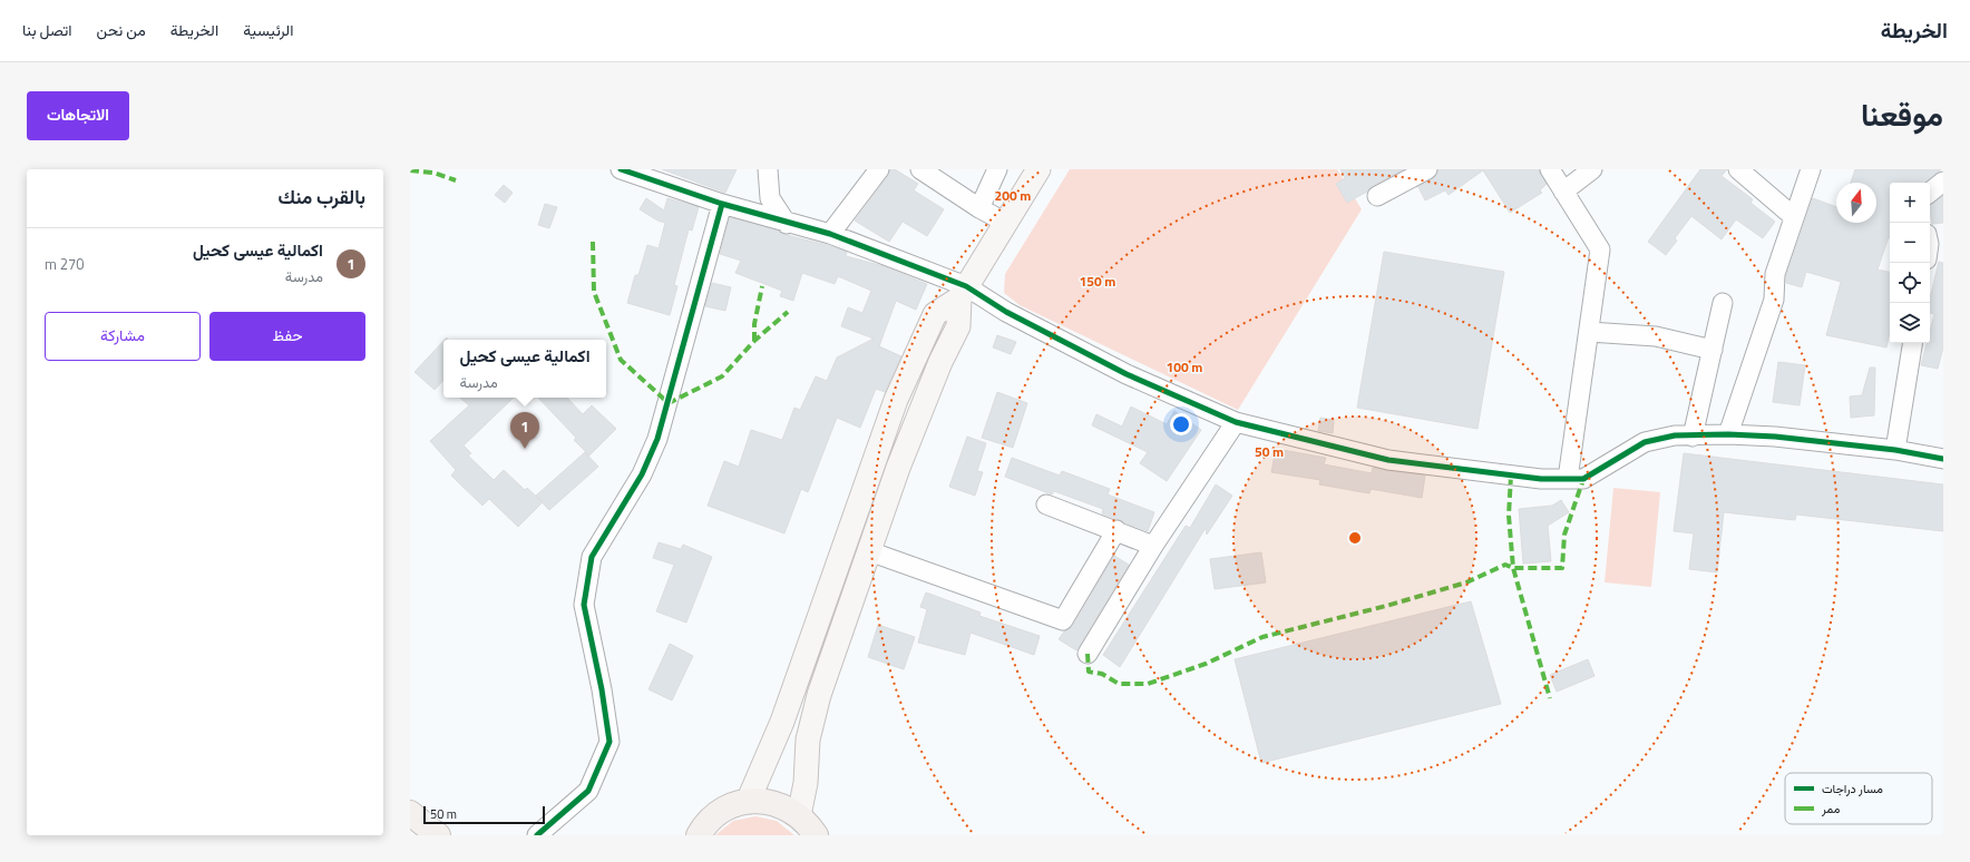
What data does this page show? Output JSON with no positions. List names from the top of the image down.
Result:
{
  "legend": ["مسار دراجات", "ممر"],
  "scale_bar": "50 m",
  "north": "top",
  "page": {
    "header": "الخريطة",
    "nav": [
      "الرئيسية",
      "الخريطة",
      "من نحن",
      "اتصل بنا"
    ],
    "title": "موقعنا",
    "buttons": [
      "الاتجاهات",
      ["حفظ", "مشاركة"]
    ],
    "heading": "بالقرب منك",
    "map_buttons": ["+", "−"],
    "list": [
      {
        "mark": "1",
        "name": "اكمالية عيسى كحيل",
        "note": "مدرسة",
        "value": "270 m"
      }
    ],
    "popup": ["اكمالية عيسى كحيل", "مدرسة"],
    "pins": "1",
    "scale": "50 m"
  },
  "rings": [
    "200 m",
    "150 m",
    "100 m",
    "50 m"
  ]
}
